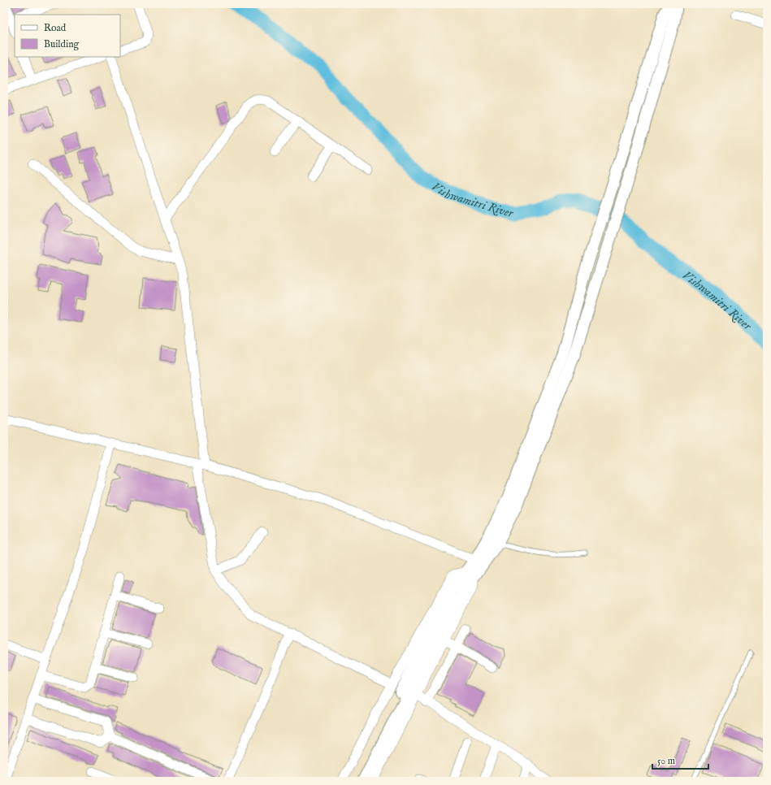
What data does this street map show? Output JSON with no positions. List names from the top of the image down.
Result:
{
  "water": ["Vishwamitri River"],
  "legend": ["Road", "Building"],
  "scale_bar": "50 m"
}
